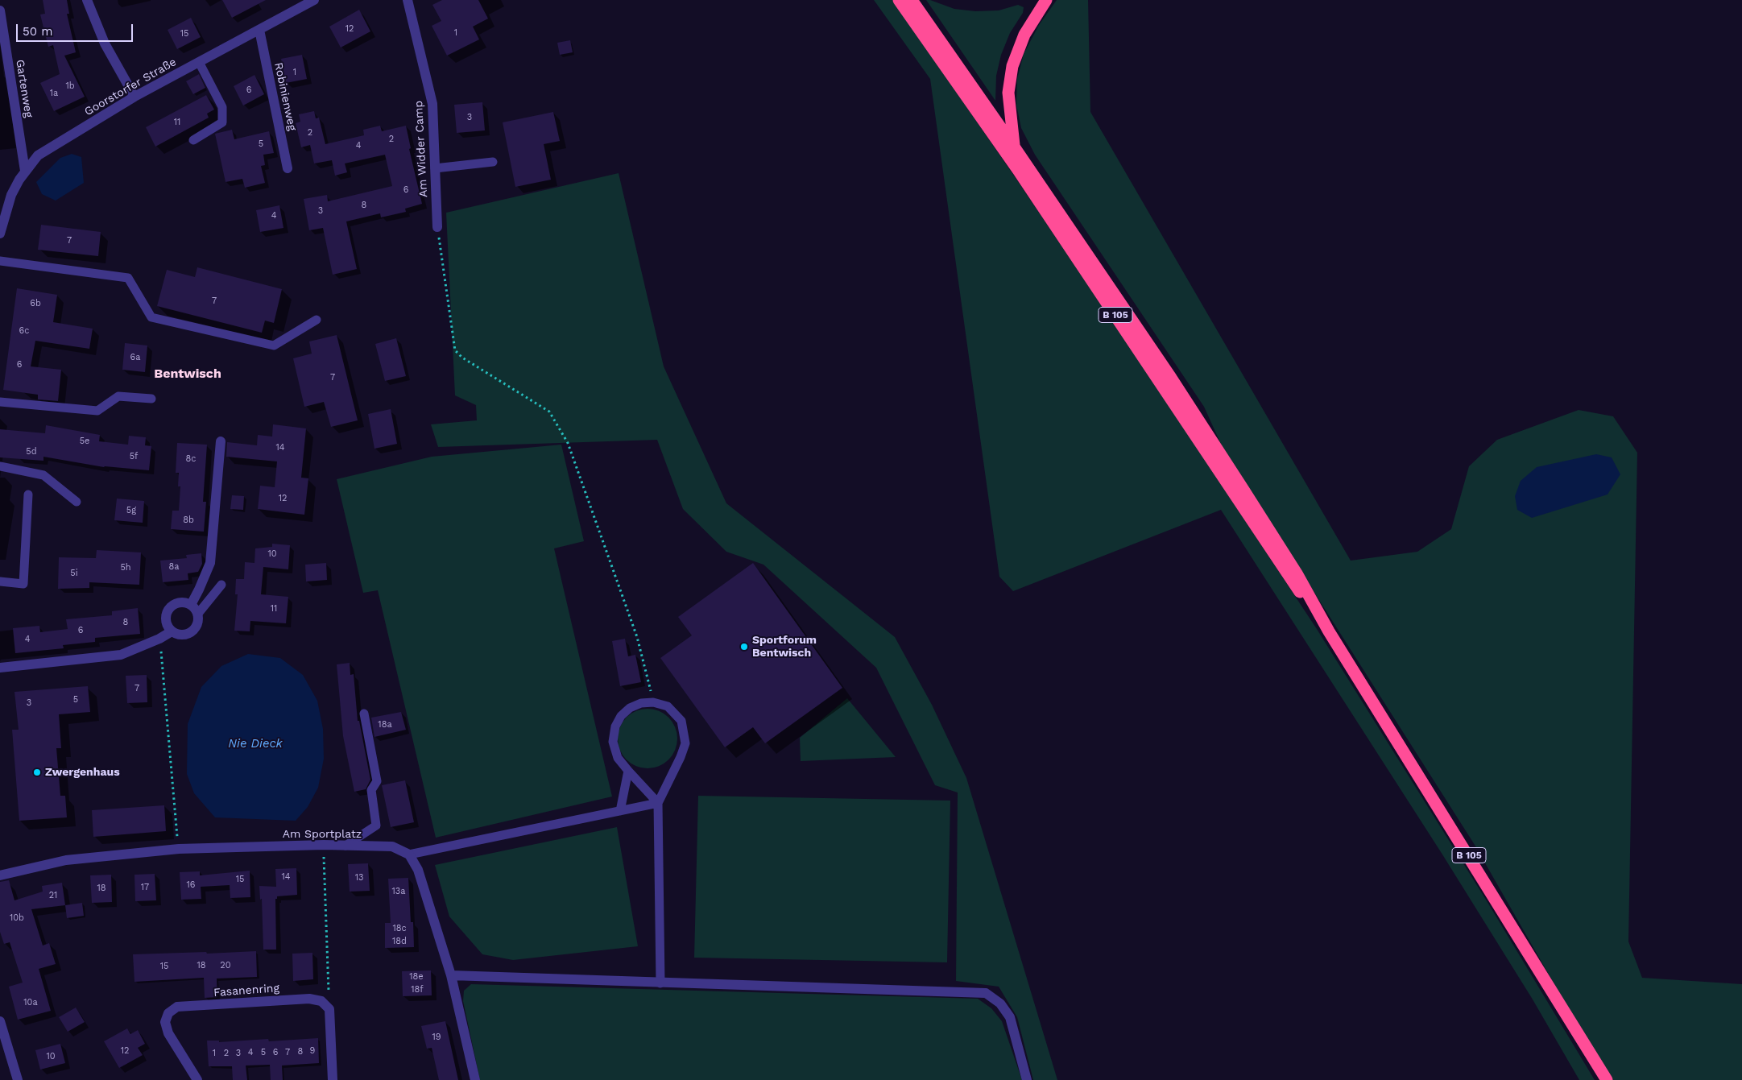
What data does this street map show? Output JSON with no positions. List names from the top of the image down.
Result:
{
  "streets": {
    "highway": ["B 105"],
    "street": [
      "Goorstorfer Straße",
      "Gartenweg",
      "Robinienweg",
      "Am Widder Camp",
      "Am Sportplatz",
      "Fasanenring"
    ]
  },
  "crossings": [
    ["Goorstorfer Straße", "Gartenweg"],
    ["Goorstorfer Straße", "Robinienweg"]
  ],
  "districts": ["Bentwisch"],
  "water": ["Nie Dieck"],
  "places": ["Sportforum Bentwisch", "Zwergenhaus"],
  "house_numbers": [
    "12",
    "1",
    "15",
    "1",
    "1b",
    "6",
    "1a",
    "3",
    "11",
    "2",
    "2",
    "5",
    "4",
    "6",
    "8",
    "3",
    "4",
    "7",
    "7",
    "6b",
    "6c",
    "6a",
    "6",
    "7",
    "5e",
    "14",
    "5d",
    "5f",
    "8c",
    "12",
    "5g",
    "8b",
    "10",
    "8a",
    "5h",
    "5i",
    "11",
    "8",
    "6",
    "4",
    "7",
    "5",
    "3",
    "18a",
    "14",
    "13",
    "15",
    "16",
    "17",
    "18",
    "13a",
    "21",
    "10b",
    "18c",
    "18d",
    "18",
    "20",
    "15",
    "18e",
    "18f",
    "10a",
    "19",
    "12",
    "9",
    "8",
    "4",
    "5",
    "6",
    "7",
    "1",
    "2",
    "3",
    "10"
  ],
  "scale_bar": "50 m"
}
